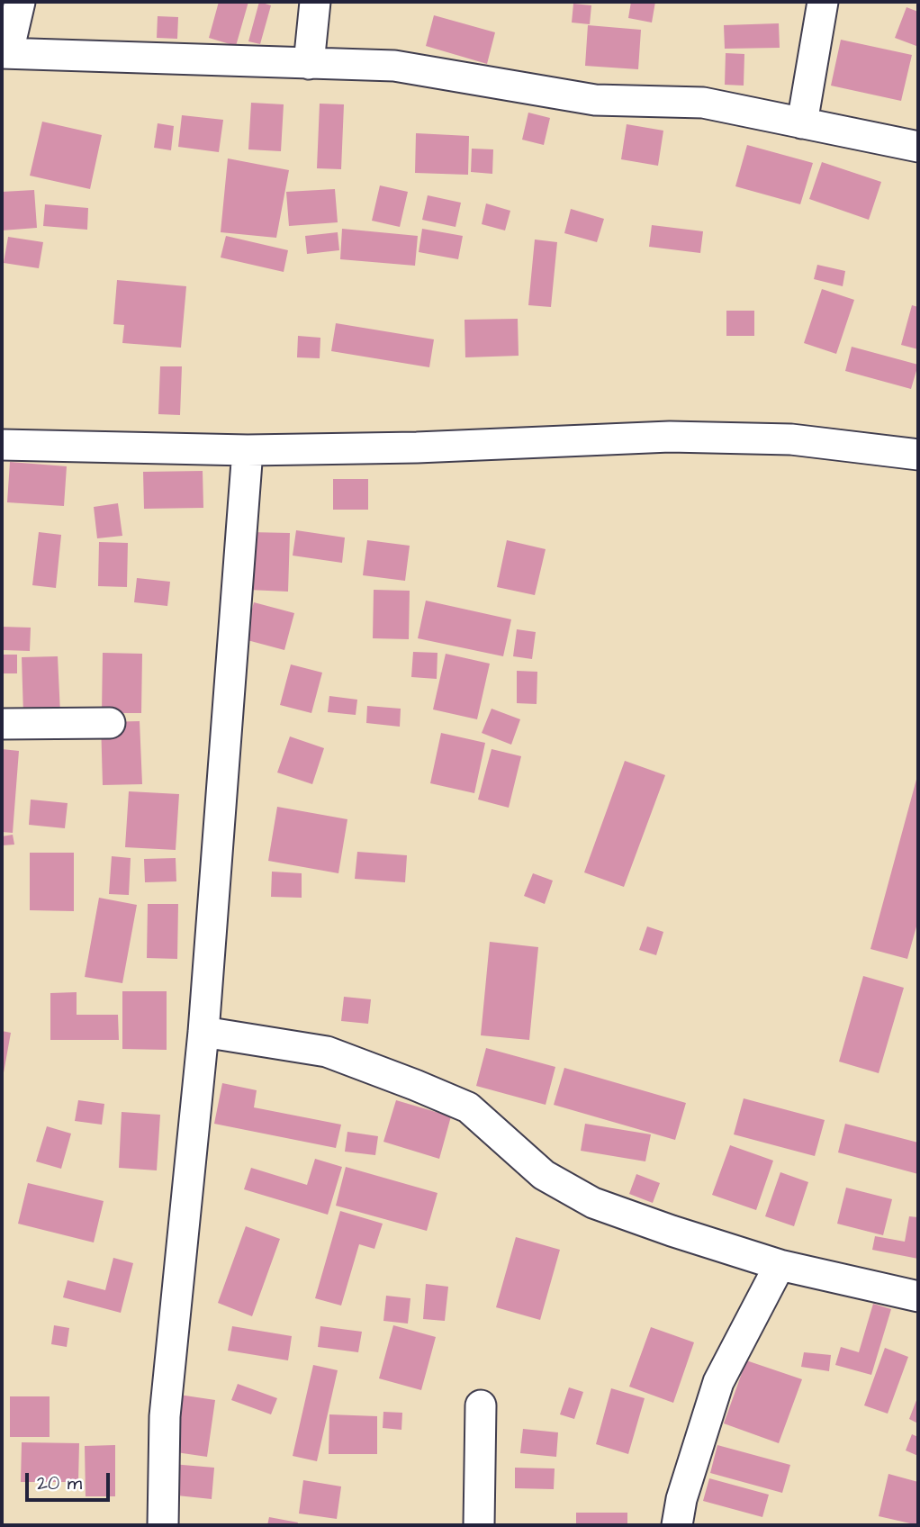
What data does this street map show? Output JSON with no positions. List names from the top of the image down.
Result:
{
  "scale_bar": "20 m"
}
